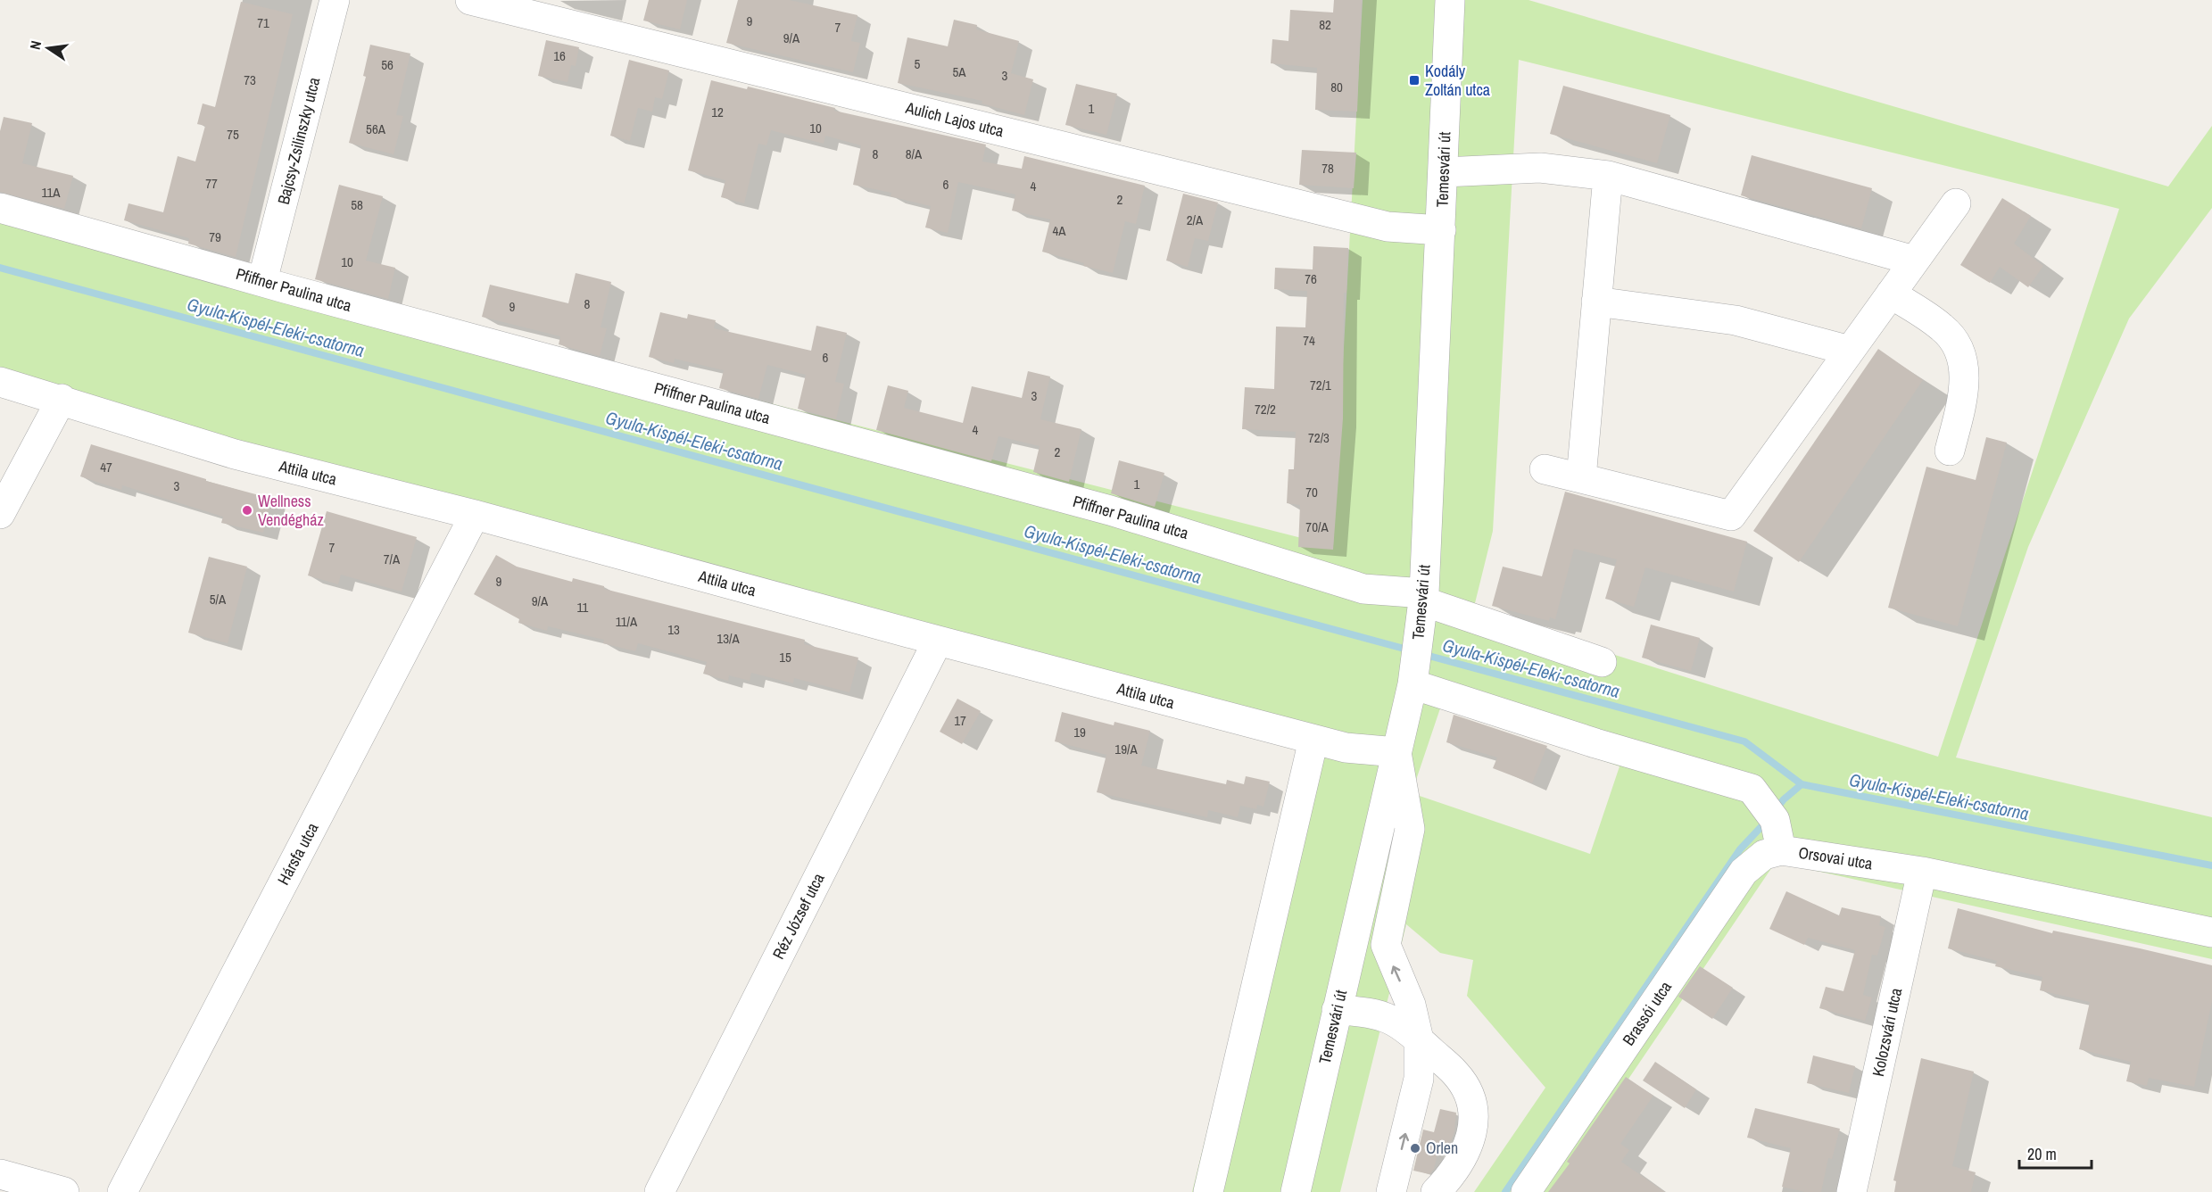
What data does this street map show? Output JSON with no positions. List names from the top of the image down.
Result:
{
  "streets": {
    "street": [
      "Aulich Lajos utca",
      "Bajcsy-Zsilinszky utca",
      "Temesvári út",
      "Pfiffner Paulina utca",
      "Attila utca",
      "Hársfa utca",
      "Orsovai utca",
      "Réz József utca",
      "Brassói utca",
      "Kolozsvári utca"
    ]
  },
  "crossings": [
    ["Aulich Lajos utca", "Temesvári út"],
    ["Bajcsy-Zsilinszky utca", "Pfiffner Paulina utca"],
    ["Temesvári út", "Pfiffner Paulina utca"],
    ["Temesvári út", "Attila utca"],
    ["Temesvári út", "Orsovai utca"],
    ["Attila utca", "Hársfa utca"],
    ["Attila utca", "Réz József utca"],
    ["Orsovai utca", "Brassói utca"],
    ["Orsovai utca", "Kolozsvári utca"]
  ],
  "water": ["Gyula-Kispél-Eleki-csatorna"],
  "places": {
    "transit": ["Kodály Zoltán utca"],
    "other": ["Wellness Vendégház", "Orlen"]
  },
  "house_numbers": [
    "9",
    "71",
    "82",
    "7",
    "9/A",
    "16",
    "5",
    "56",
    "5A",
    "3",
    "73",
    "80",
    "1",
    "12",
    "10",
    "56A",
    "75",
    "8",
    "8/A",
    "78",
    "77",
    "6",
    "4",
    "11A",
    "2",
    "58",
    "2/A",
    "4A",
    "79",
    "10",
    "76",
    "8",
    "9",
    "74",
    "6",
    "72/1",
    "3",
    "72/2",
    "4",
    "72/3",
    "2",
    "47",
    "1",
    "3",
    "70",
    "70/A",
    "7",
    "7/A",
    "9",
    "5/A",
    "9/A",
    "11",
    "11/A",
    "13",
    "13/A",
    "15",
    "17",
    "19",
    "19/A"
  ],
  "scale_bar": "20 m",
  "north": "left"
}
